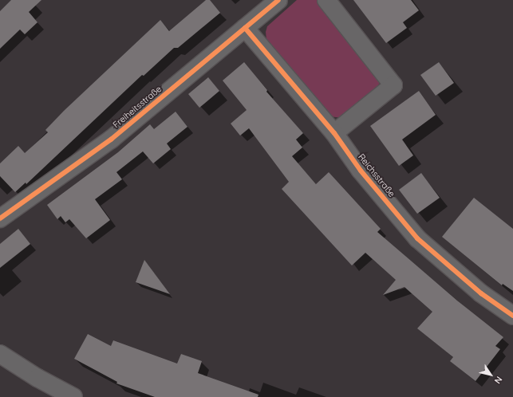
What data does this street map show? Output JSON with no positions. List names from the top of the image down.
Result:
{
  "streets": {
    "street": ["Freiheitsstraße", "Reichsstraße"]
  },
  "crossings": [
    ["Freiheitsstraße", "Reichsstraße"]
  ],
  "north": "bottom right"
}
